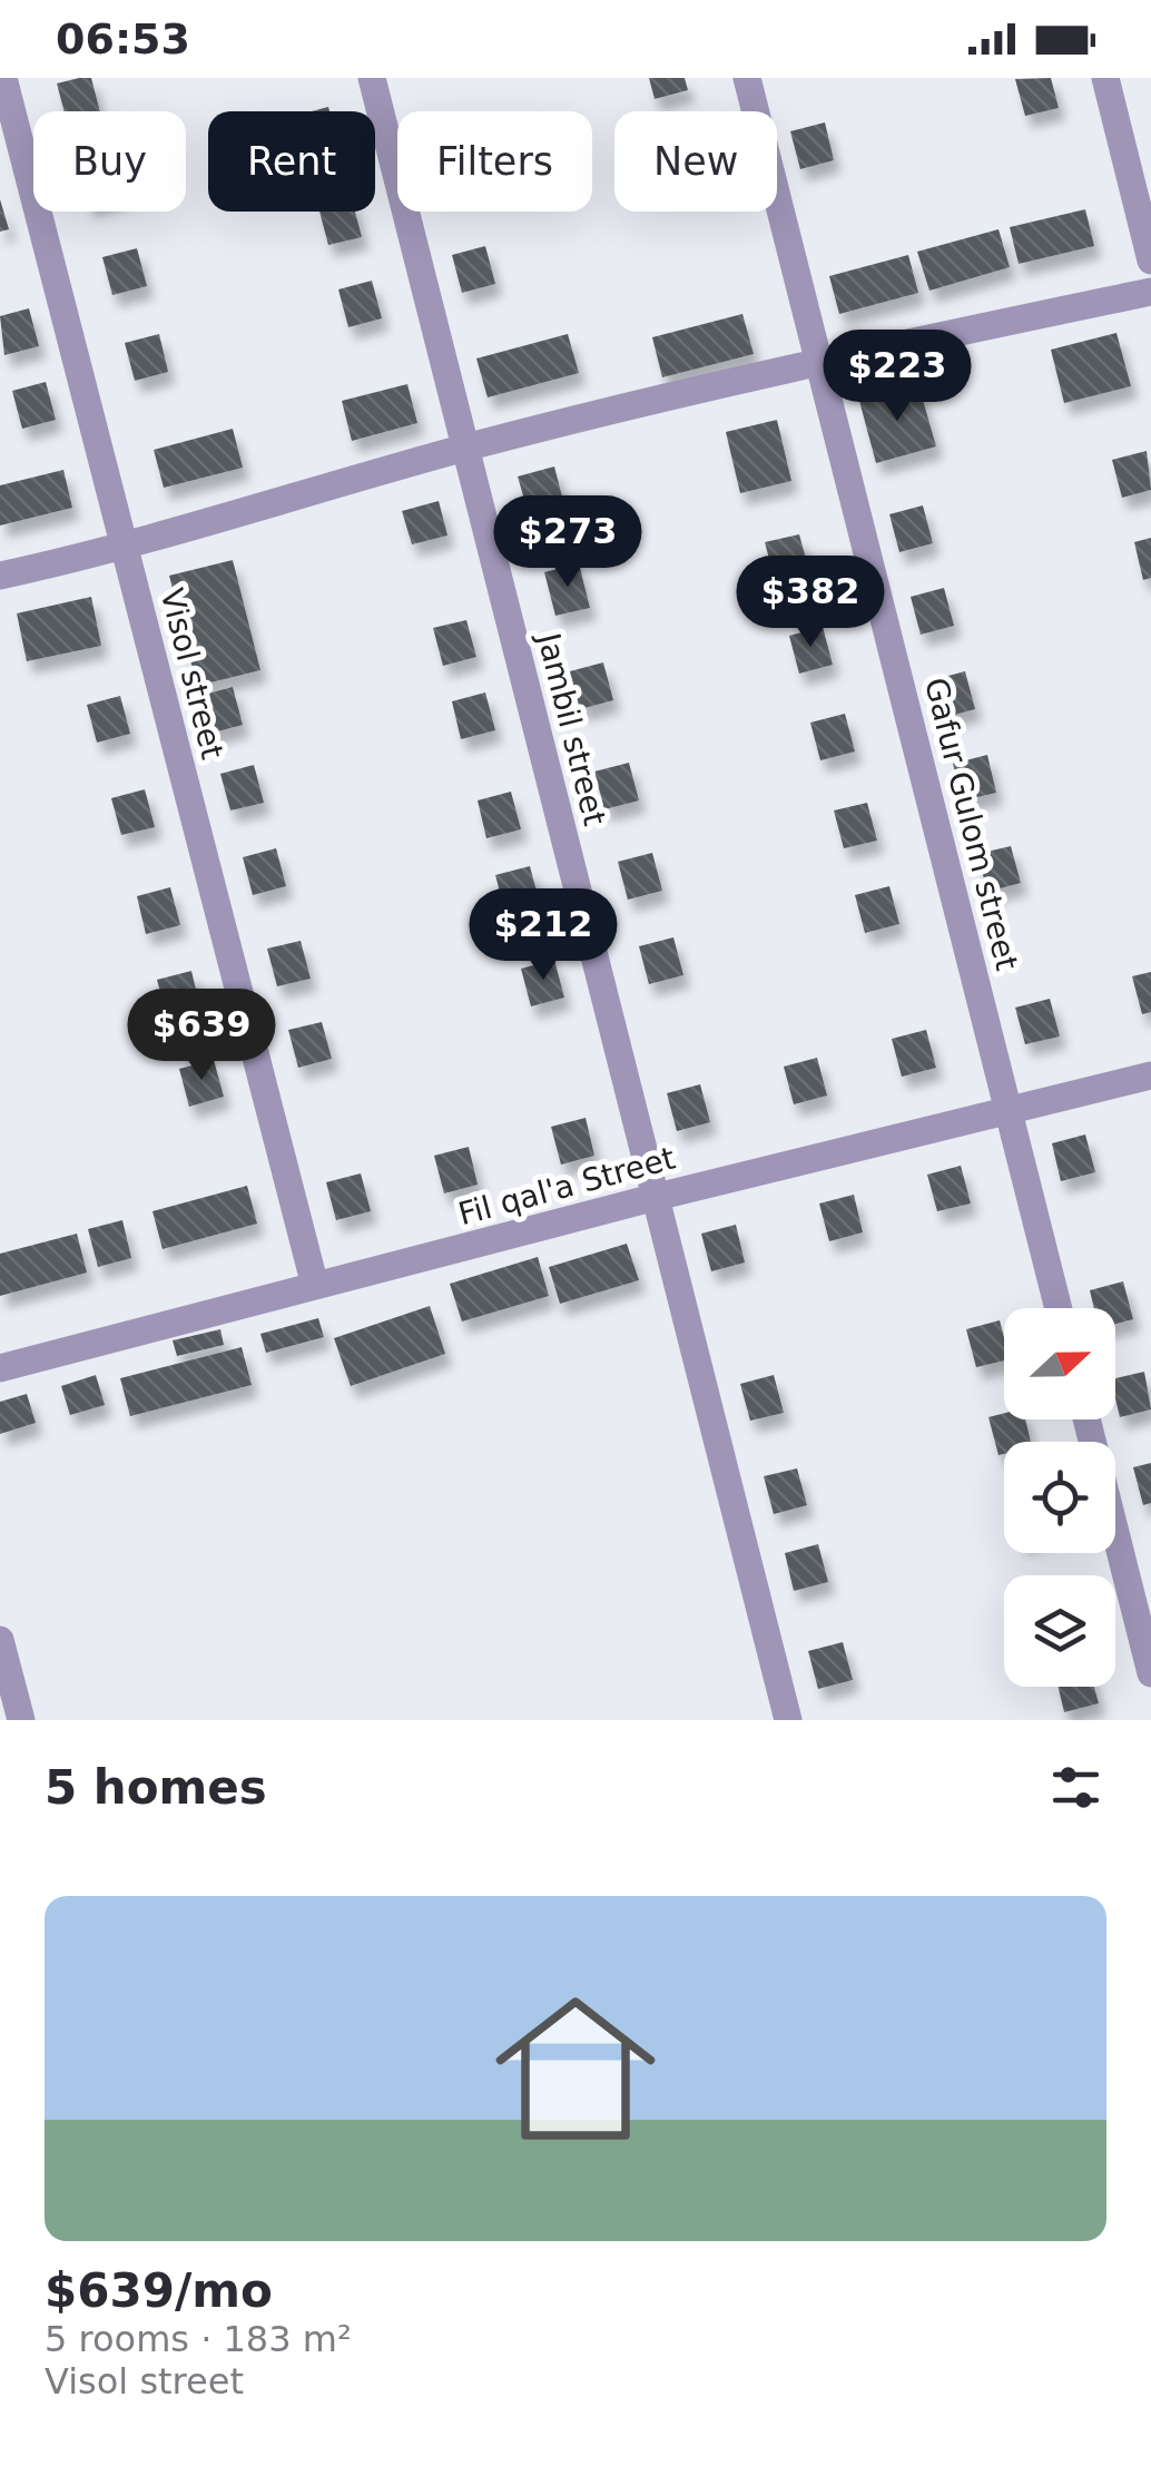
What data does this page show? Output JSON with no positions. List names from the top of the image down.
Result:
{
  "streets": {
    "street": [
      "Visol street",
      "Jambil street",
      "Gafur Gulom street",
      "Fil qal'a Street"
    ]
  },
  "crossings": [
    ["Visol street", "Fil qal'a Street"],
    ["Jambil street", "Fil qal'a Street"],
    ["Gafur Gulom street", "Fil qal'a Street"]
  ],
  "north": "right",
  "page": {
    "status": "06:53",
    "chip": [
      "Buy",
      "Rent",
      "Filters",
      "New"
    ],
    "price": [
      "$223",
      "$273",
      "$382",
      "$212",
      "$639"
    ],
    "heading": "5 homes",
    "list": [
      {
        "name": "$639/mo",
        "note": "5 rooms · 183 m² · Visol street"
      }
    ]
  }
}
